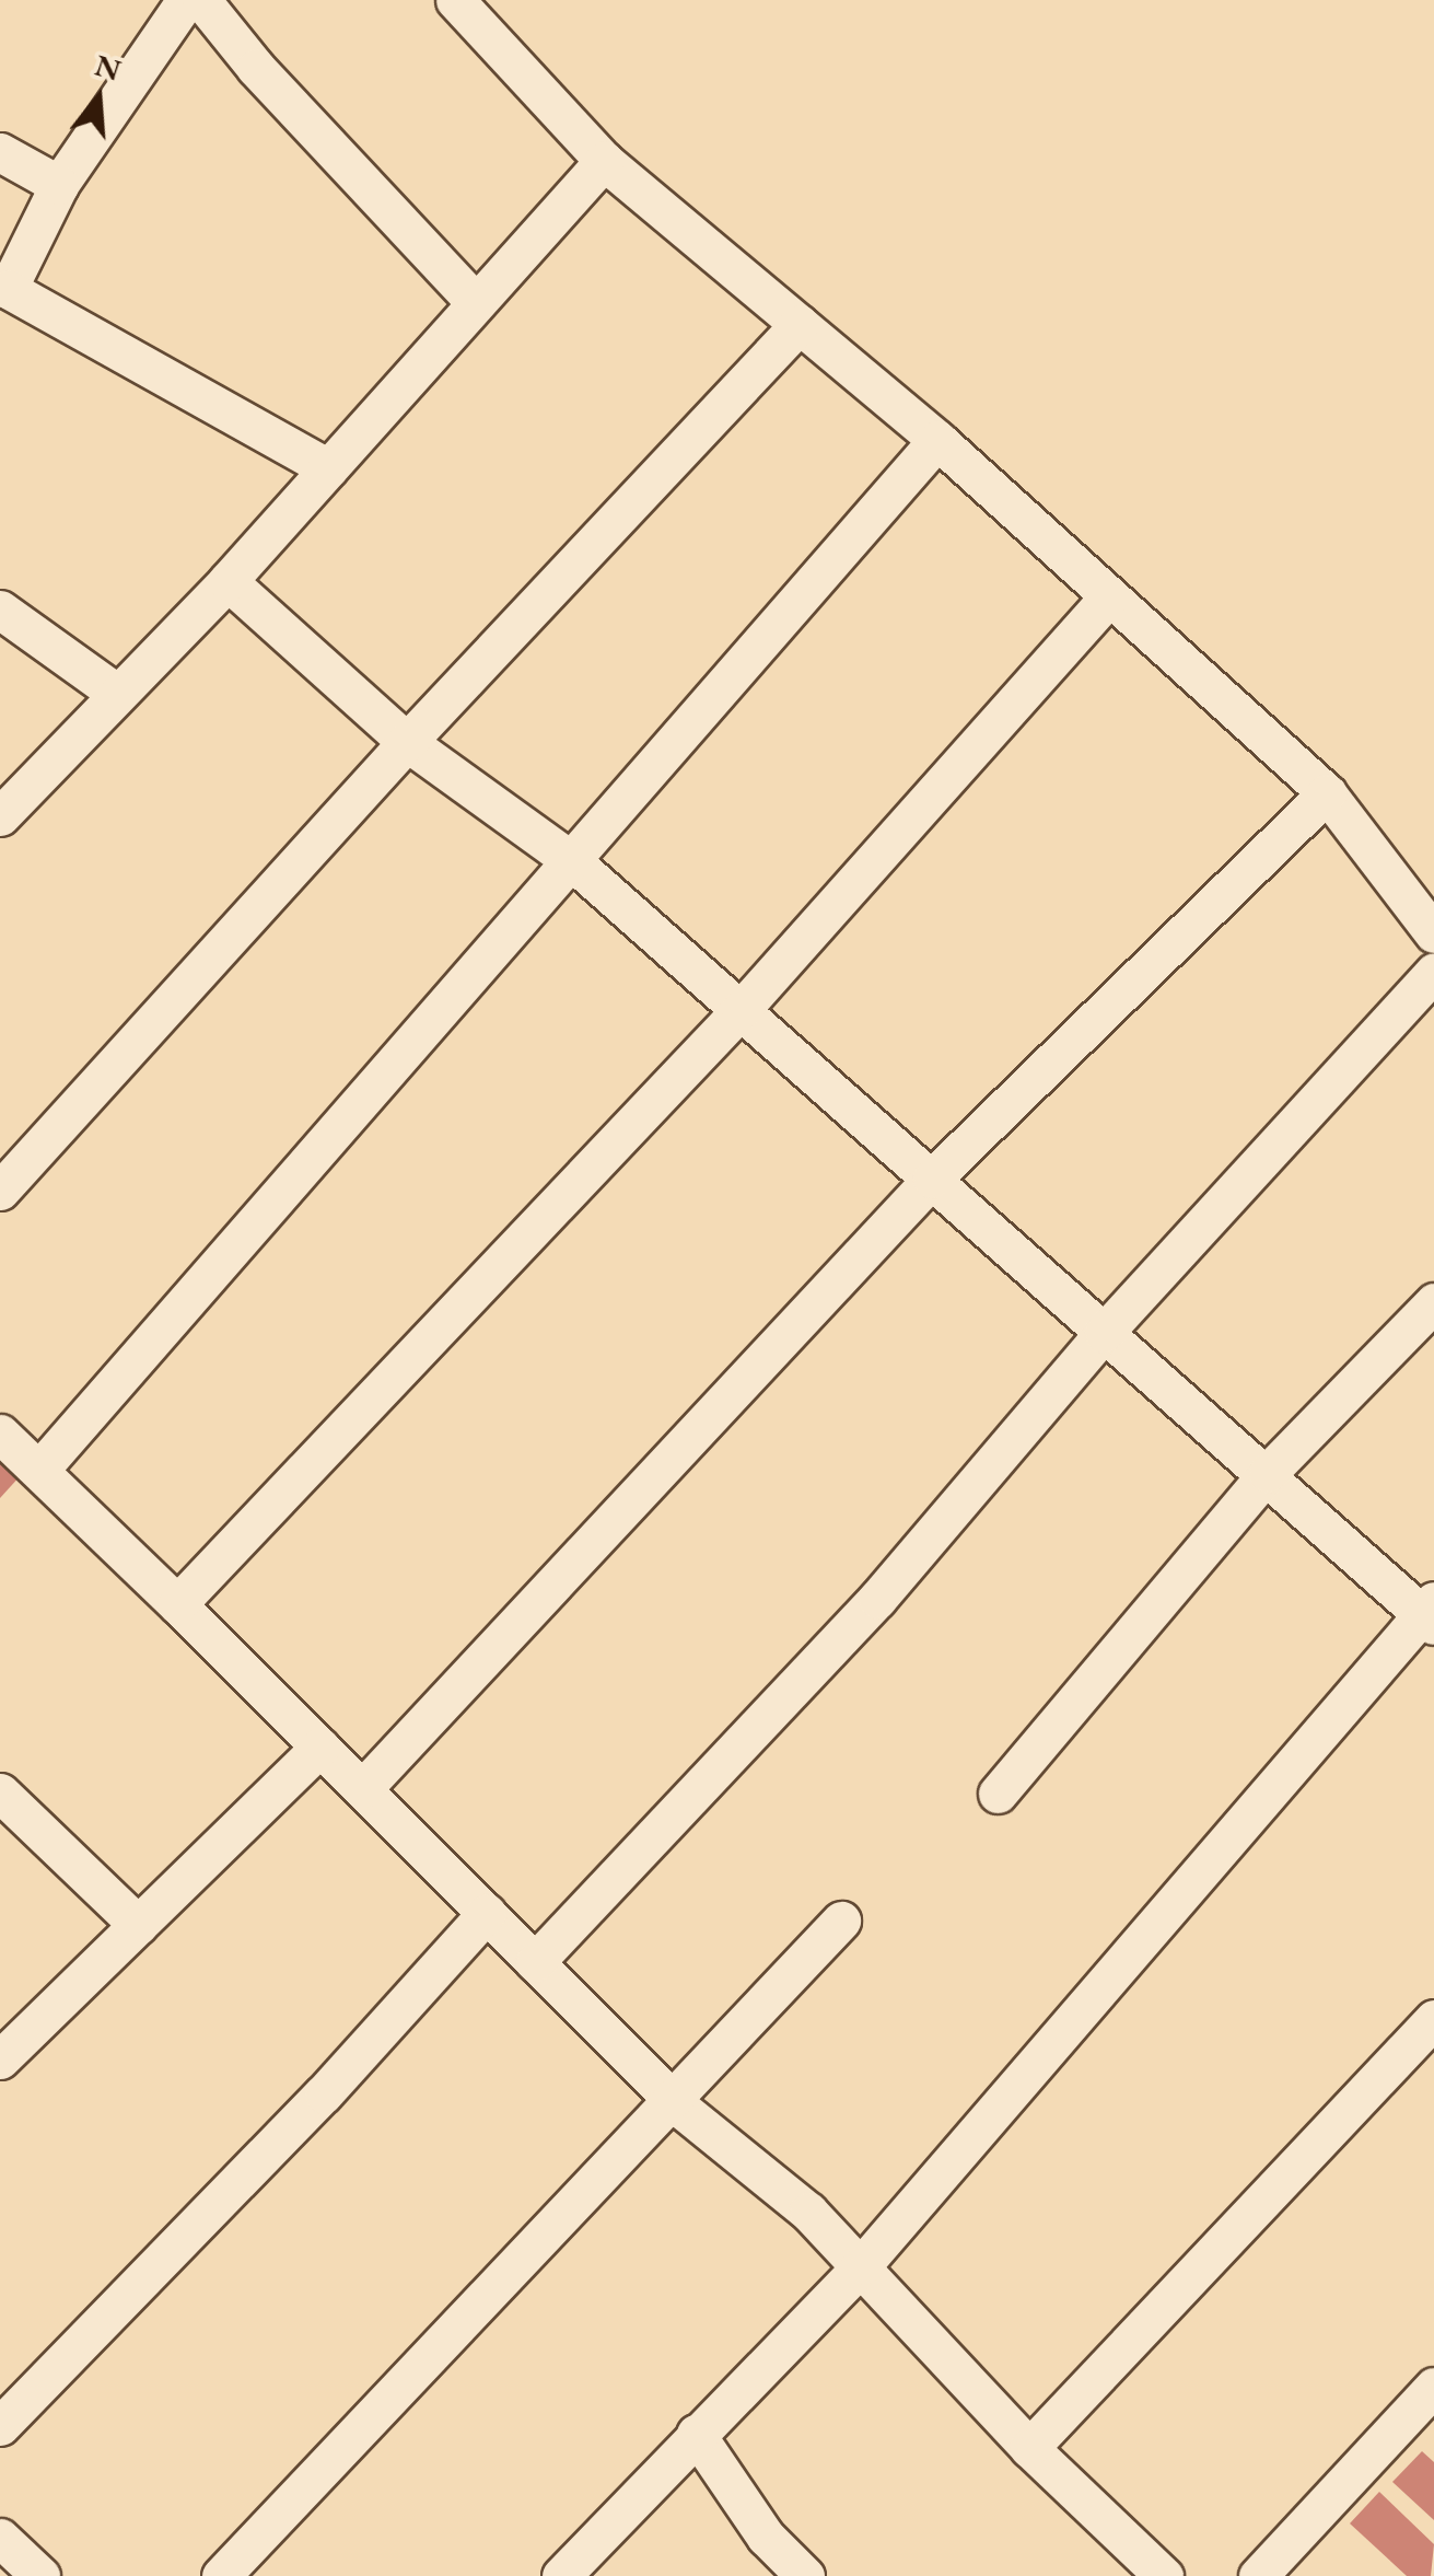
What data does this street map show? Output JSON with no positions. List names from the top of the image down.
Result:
{
  "north": "top"
}
